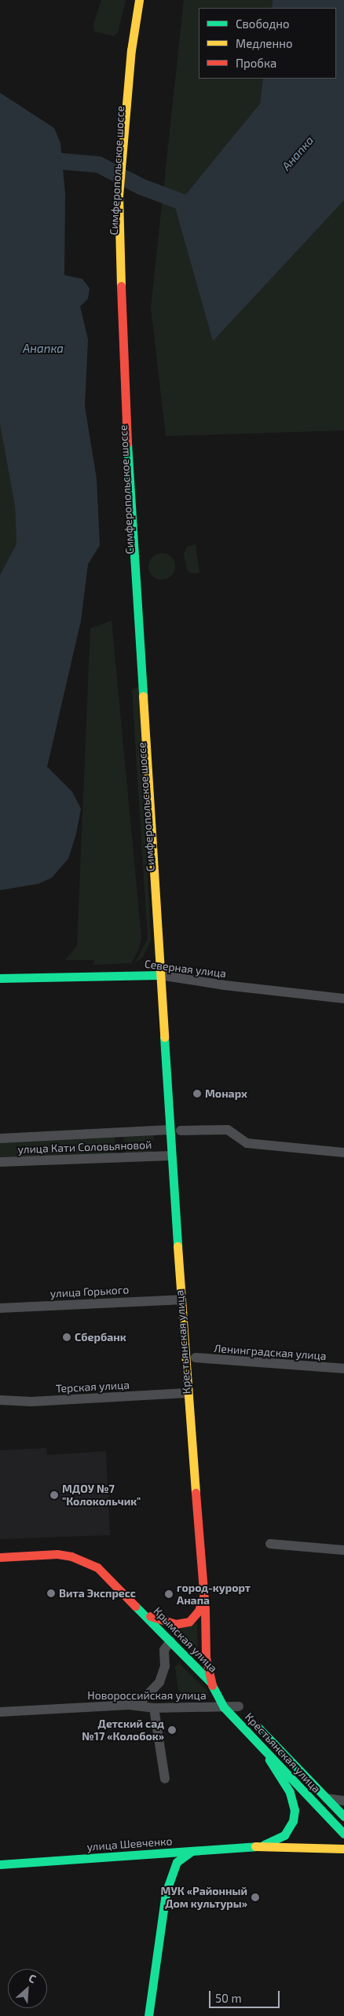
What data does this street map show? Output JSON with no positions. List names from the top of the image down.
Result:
{
  "streets": {
    "main road": [
      "Симферопольское шоссе",
      "Северная улица",
      "Крестьянская улица",
      "Крымская улица",
      "улица Шевченко"
    ],
    "street": [
      "улица Кати Соловьяновой",
      "улица Горького",
      "Ленинградская улица",
      "Терская улица",
      "Новороссийская улица"
    ]
  },
  "crossings": [
    ["Симферопольское шоссе", "Северная улица"],
    ["Симферопольское шоссе", "Крестьянская улица"],
    ["Северная улица", "Крестьянская улица"],
    ["улица Кати Соловьяновой", "Крестьянская улица"],
    ["улица Горького", "Крестьянская улица"],
    ["Крестьянская улица", "Ленинградская улица"],
    ["Крестьянская улица", "Терская улица"],
    ["Крестьянская улица", "Крымская улица"],
    ["Крестьянская улица", "Новороссийская улица"],
    ["Крестьянская улица", "улица Шевченко"]
  ],
  "water": ["Анапка"],
  "places": [
    "Монарх",
    "Сбербанк",
    "МДОУ №7 \"Колокольчик\"",
    "Вита Экспресс",
    "город-курорт Анапа",
    "Детский сад №17 «Колобок»",
    "МУК «Районный Дом культуры»"
  ],
  "legend": ["Свободно", "Медленно", "Пробка"],
  "scale_bar": "50 m",
  "north": "top right"
}
